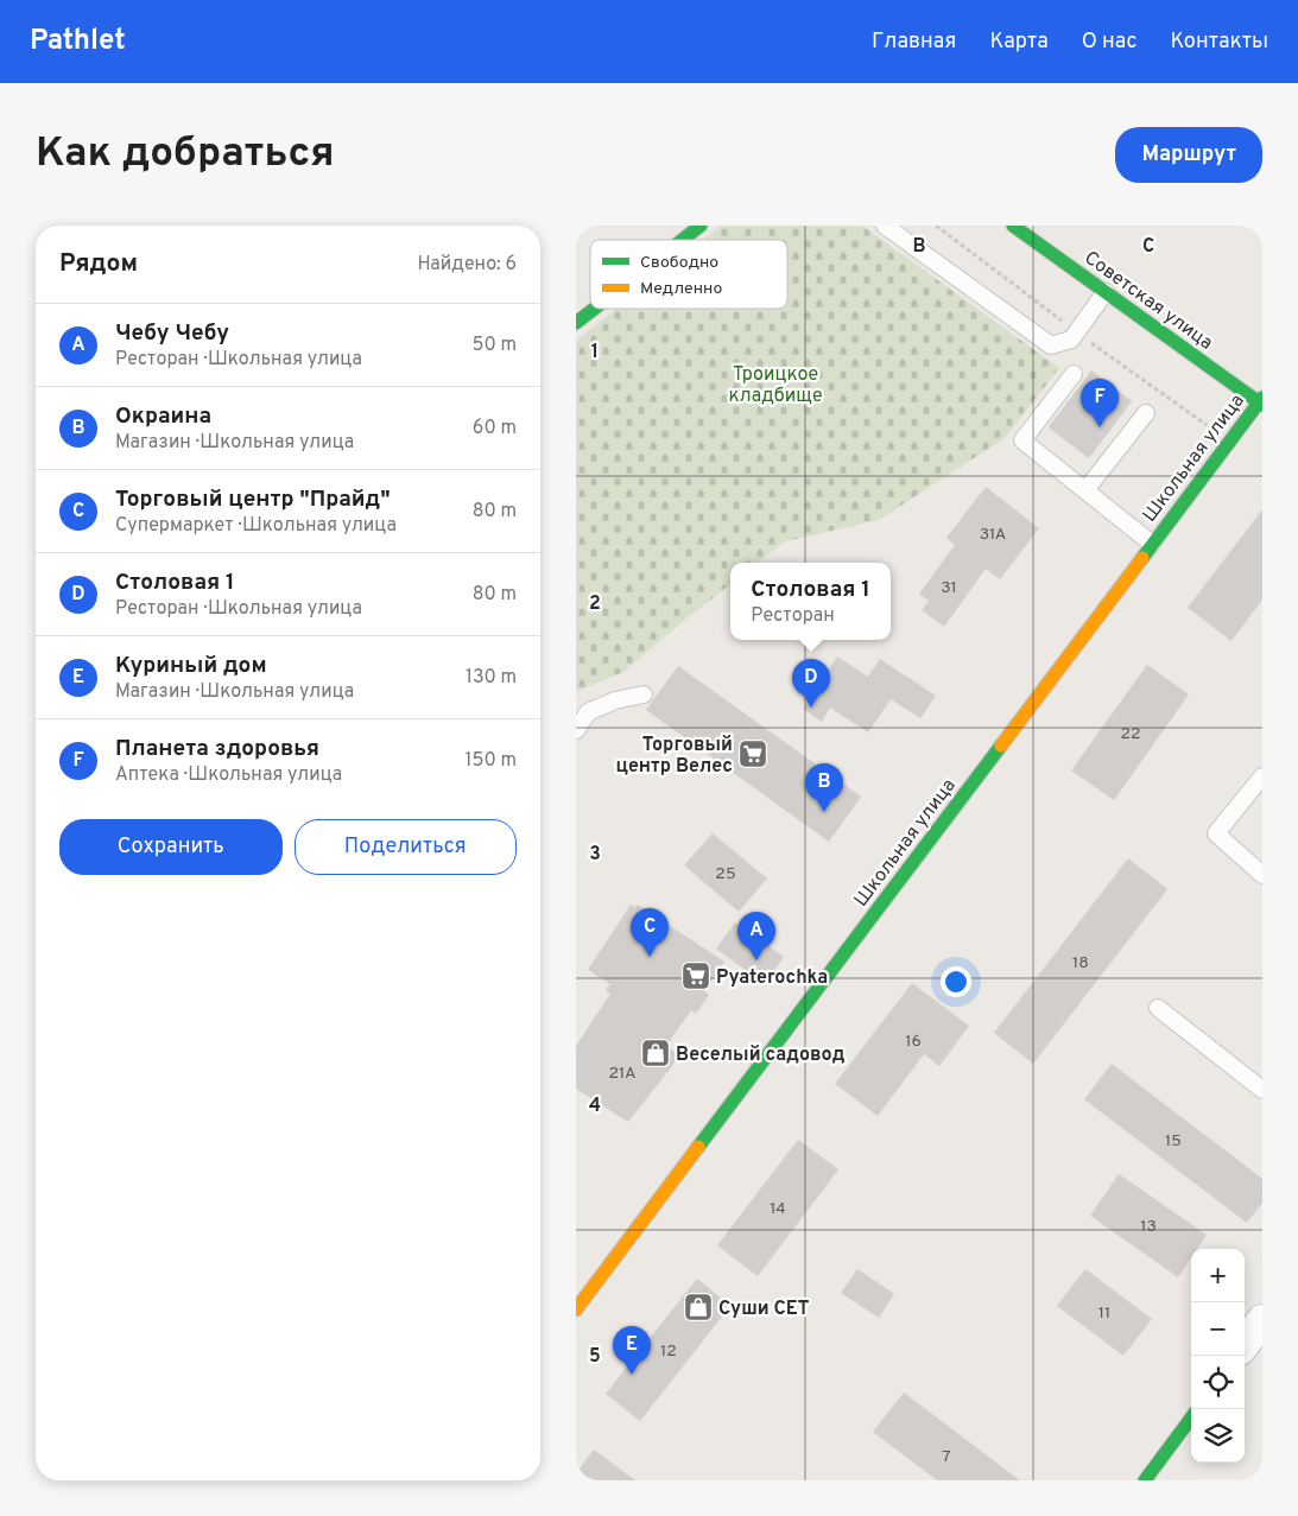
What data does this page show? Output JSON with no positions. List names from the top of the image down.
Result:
{
  "streets": {
    "main road": ["Советская улица", "Школьная улица"]
  },
  "crossings": [
    ["Советская улица", "Школьная улица"]
  ],
  "parks": ["Троицкое кладбище"],
  "places": {
    "supermarket": ["Торговый центр Велес", "Pyaterochka"],
    "shop": ["Веселый садовод", "Суши СЕТ"]
  },
  "house_numbers": [
    "31А",
    "31",
    "22",
    "25",
    "18",
    "16",
    "21А",
    "15",
    "14",
    "13",
    "11",
    "12",
    "7"
  ],
  "legend": ["Свободно", "Медленно"],
  "page": {
    "header": "Pathlet",
    "nav": [
      "Главная",
      "Карта",
      "О нас",
      "Контакты"
    ],
    "buttons": [
      "Маршрут",
      ["Сохранить", "Поделиться"]
    ],
    "title": "Как добраться",
    "heading": ["Рядом", "Найдено: 6"],
    "list": [
      {
        "mark": "A",
        "name": "Чебу Чебу",
        "note": "Ресторан · Школьная улица",
        "value": "50 m"
      },
      {
        "mark": "B",
        "name": "Окраина",
        "note": "Магазин · Школьная улица",
        "value": "60 m"
      },
      {
        "mark": "C",
        "name": "Торговый центр \"Прайд\"",
        "note": "Супермаркет · Школьная улица",
        "value": "80 m"
      },
      {
        "mark": "D",
        "name": "Столовая 1",
        "note": "Ресторан · Школьная улица",
        "value": "80 m"
      },
      {
        "mark": "E",
        "name": "Куриный дом",
        "note": "Магазин · Школьная улица",
        "value": "130 m"
      },
      {
        "mark": "F",
        "name": "Планета здоровья",
        "note": "Аптека · Школьная улица",
        "value": "150 m"
      }
    ],
    "pins": [
      "F",
      "D",
      "B",
      "C",
      "A",
      "E"
    ],
    "popup": ["Столовая 1", "Ресторан"],
    "map_buttons": ["+", "−"]
  },
  "grid": {
    "columns": ["B", "C"],
    "rows": [
      "1",
      "2",
      "3",
      "4",
      "5"
    ]
  }
}
